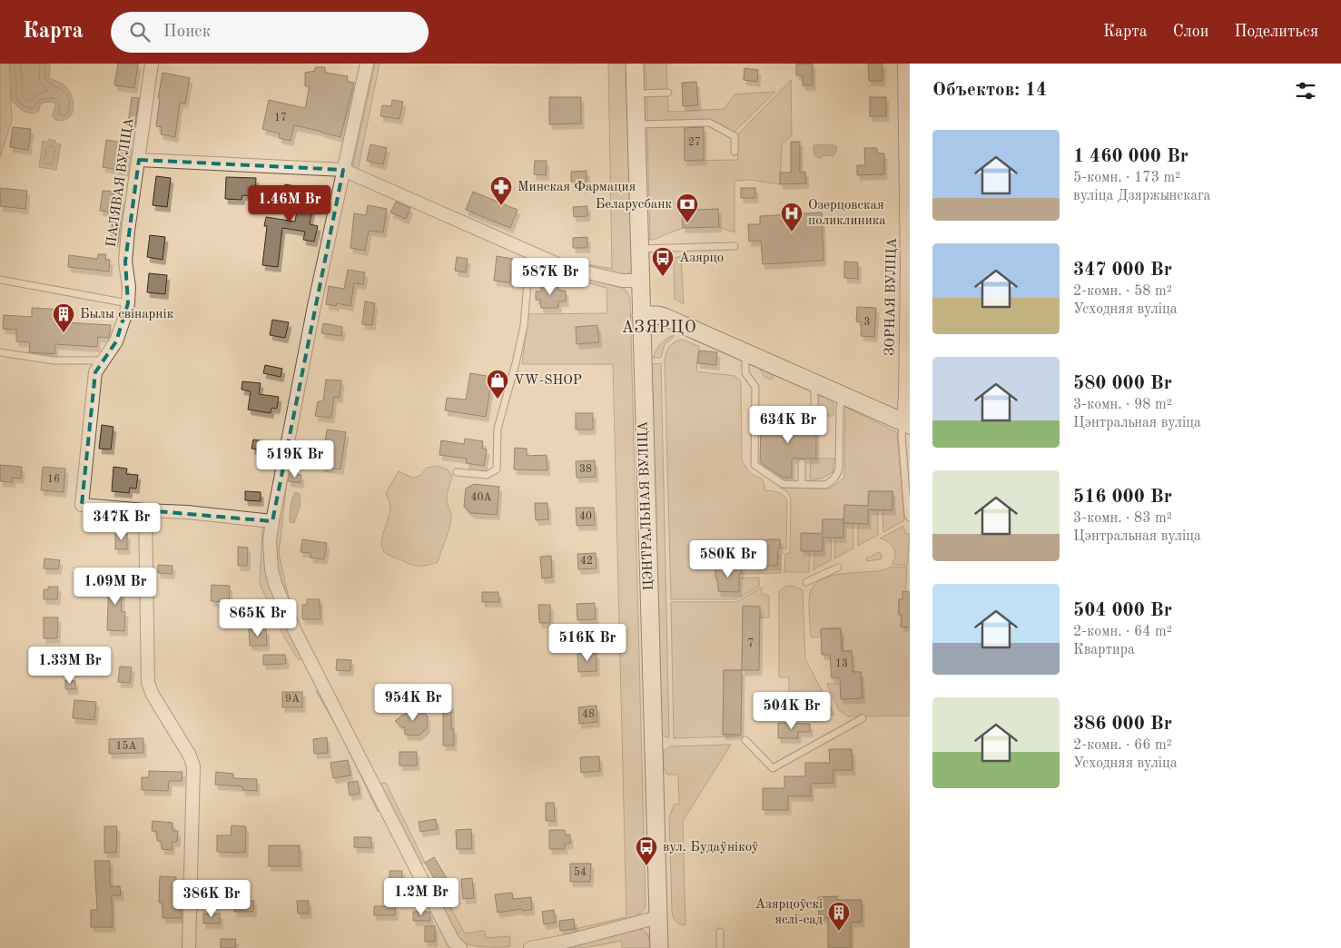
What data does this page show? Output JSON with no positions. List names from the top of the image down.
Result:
{
  "streets": {
    "main road": ["ЦЭНТРАЛЬНАЯ ВУЛІЦА"],
    "street": ["ПАЛЯВАЯ ВУЛІЦА", "ЗОРНАЯ ВУЛІЦА"]
  },
  "districts": ["АЗЯРЦО"],
  "places": {
    "pharmacy": ["Минская Фармация"],
    "bank": ["Беларусбанк"],
    "hospital": ["Озерцовская поликлиника"],
    "bus stop": ["Азярцо", "вул. Будаўнікоў"],
    "building": ["Былы свінарнік", "Азярцоўскі яслі-сад"],
    "shop": ["VW-SHOP"]
  },
  "house_numbers": [
    "17",
    "27",
    "3",
    "38",
    "16",
    "40А",
    "40",
    "42",
    "7",
    "13",
    "9А",
    "48",
    "15А",
    "54"
  ],
  "page": {
    "header": "Карта",
    "search": "Поиск",
    "nav": ["Карта", "Слои", "Поделиться"],
    "heading": "Объектов: 14",
    "list": [
      {
        "name": "1 460 000 Br",
        "note": "5-комн. · 173 m² · вуліца Дзяржынскага"
      },
      {
        "name": "347 000 Br",
        "note": "2-комн. · 58 m² · Усходняя вуліца"
      },
      {
        "name": "580 000 Br",
        "note": "3-комн. · 98 m² · Цэнтральная вуліца"
      },
      {
        "name": "516 000 Br",
        "note": "3-комн. · 83 m² · Цэнтральная вуліца"
      },
      {
        "name": "504 000 Br",
        "note": "2-комн. · 64 m² · Квартира"
      },
      {
        "name": "386 000 Br",
        "note": "2-комн. · 66 m² · Усходняя вуліца"
      }
    ],
    "price": [
      "1.46M Br",
      "587K Br",
      "634K Br",
      "519K Br",
      "347K Br",
      "580K Br",
      "1.09M Br",
      "865K Br",
      "516K Br",
      "1.33M Br",
      "954K Br",
      "504K Br",
      "1.2M Br",
      "386K Br"
    ]
  }
}
